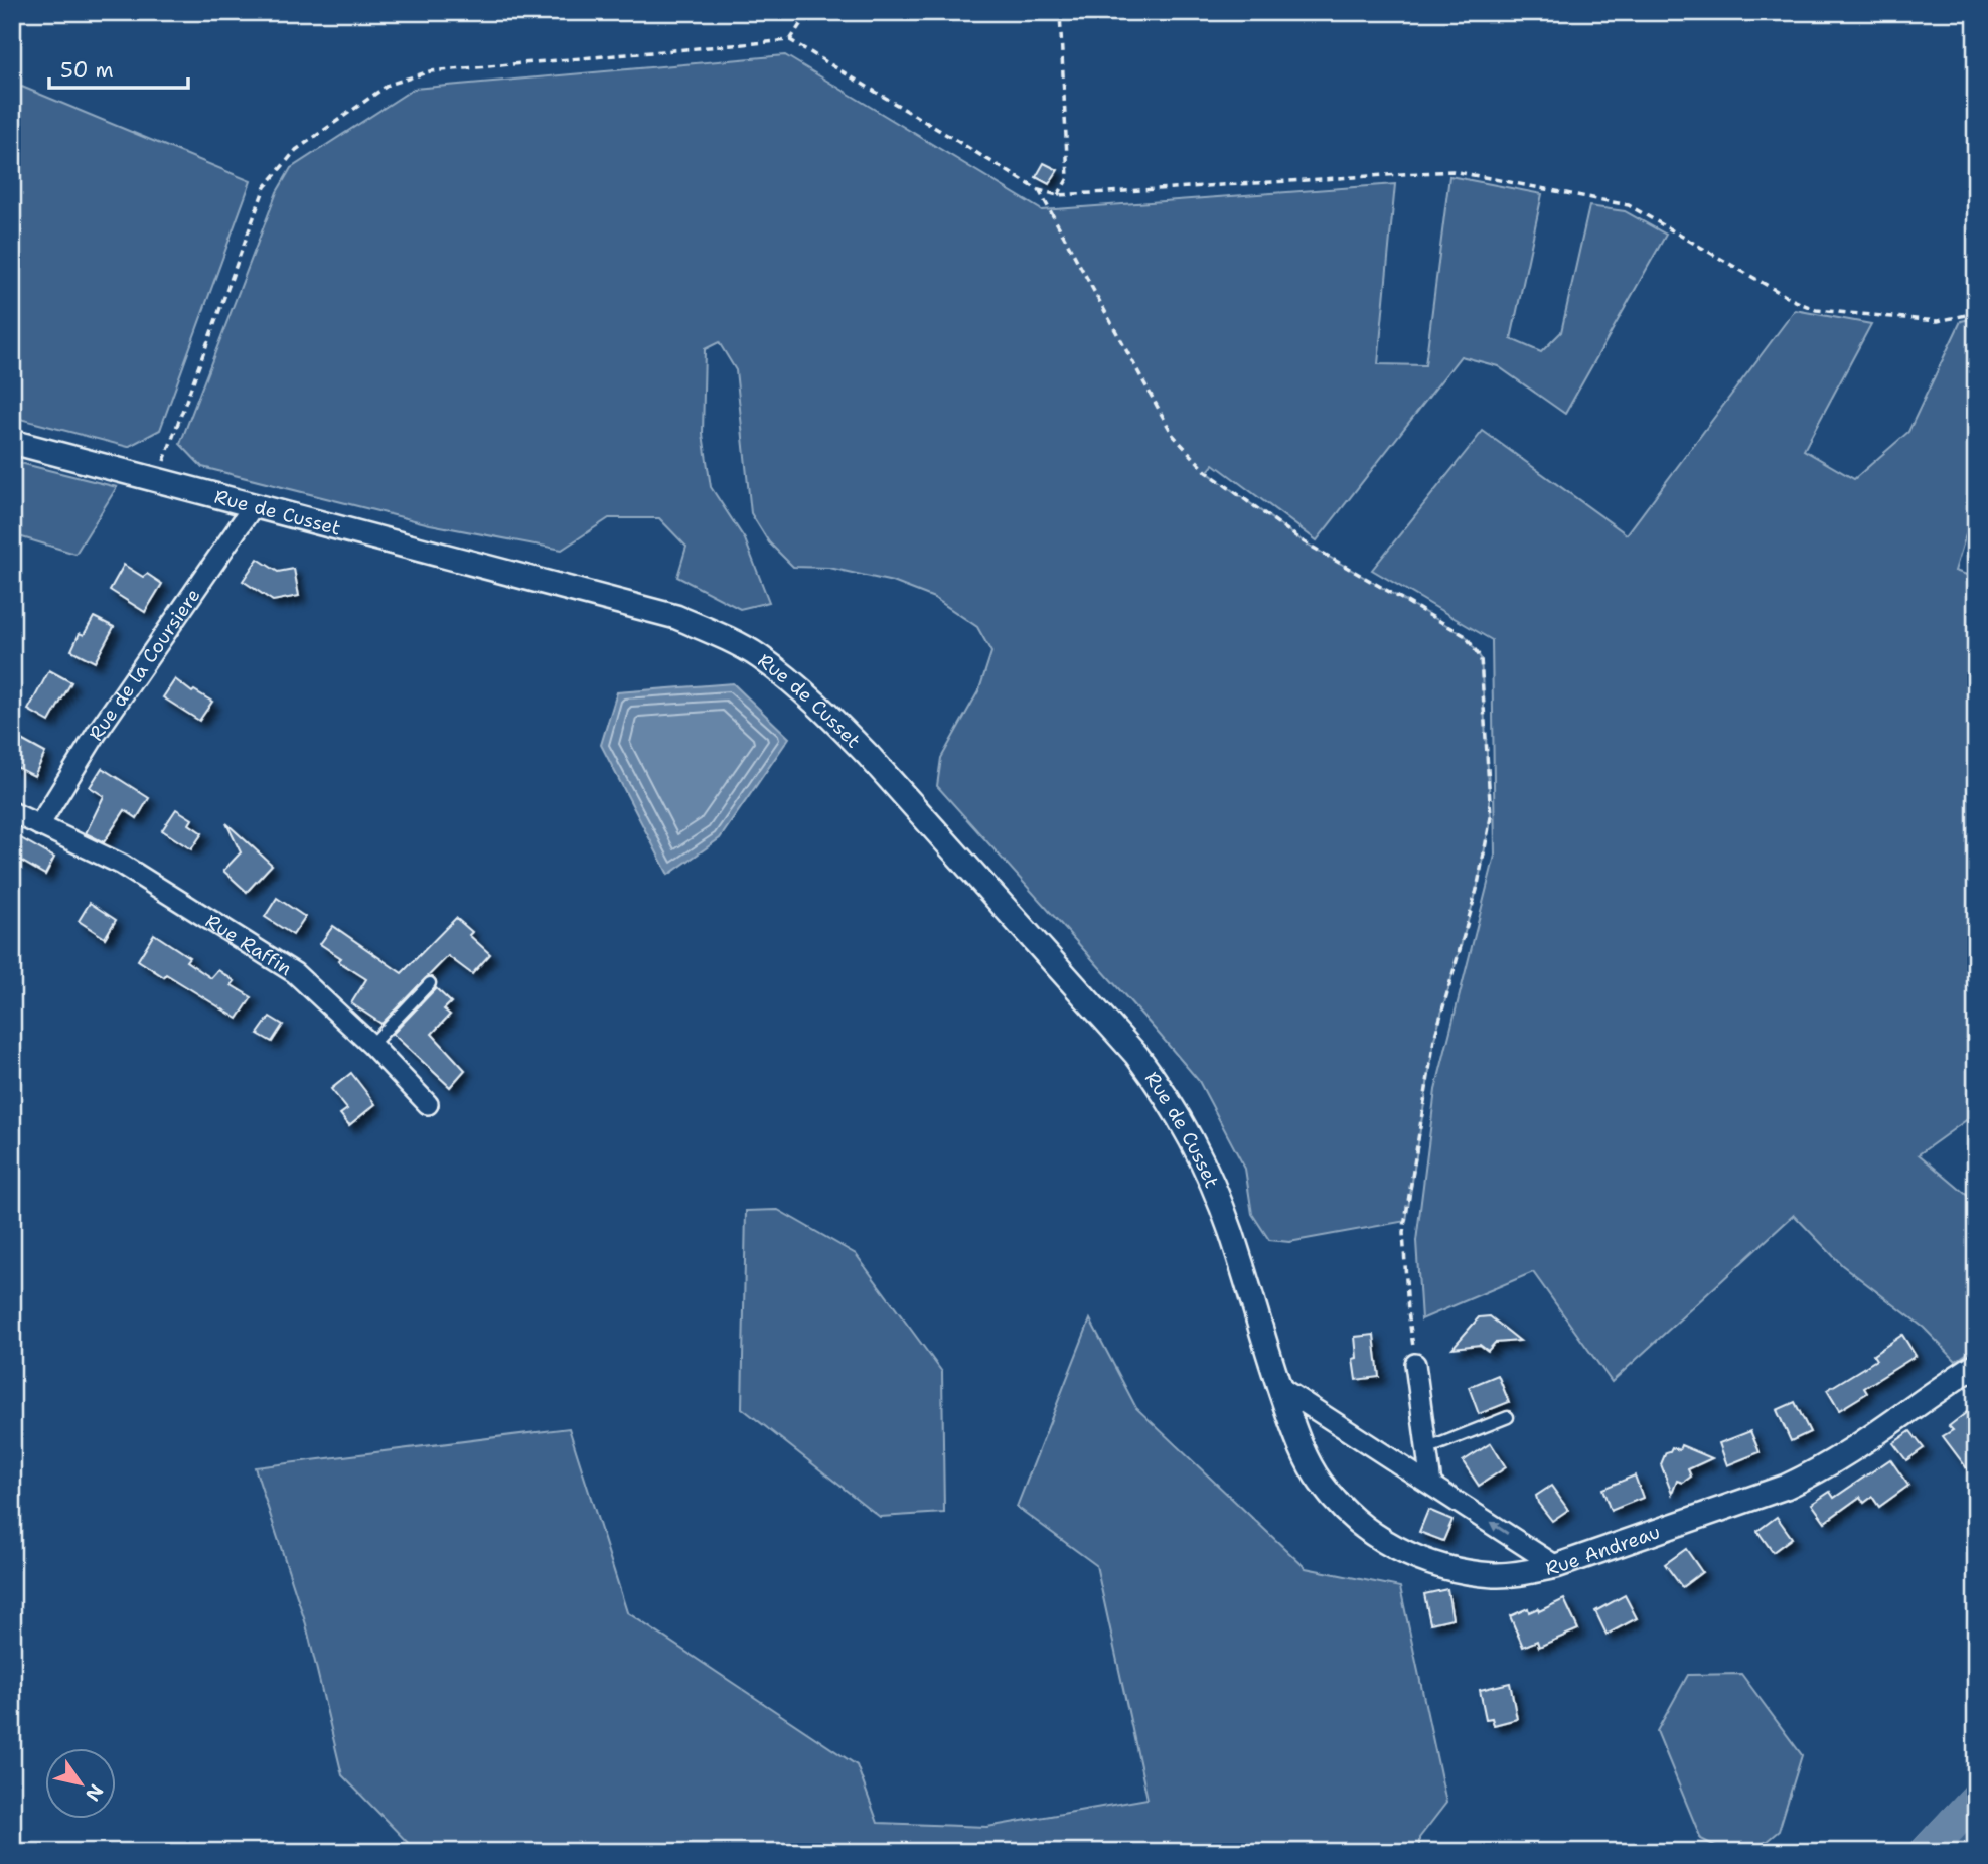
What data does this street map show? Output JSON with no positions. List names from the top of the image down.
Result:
{
  "streets": {
    "street": [
      "Rue de Cusset",
      "Rue de la Coursiere",
      "Rue Raffin",
      "Rue Andreau"
    ]
  },
  "crossings": [
    ["Rue de Cusset", "Rue de la Coursiere"],
    ["Rue de Cusset", "Rue Andreau"],
    ["Rue de la Coursiere", "Rue Raffin"]
  ],
  "scale_bar": "50 m",
  "north": "bottom right"
}
